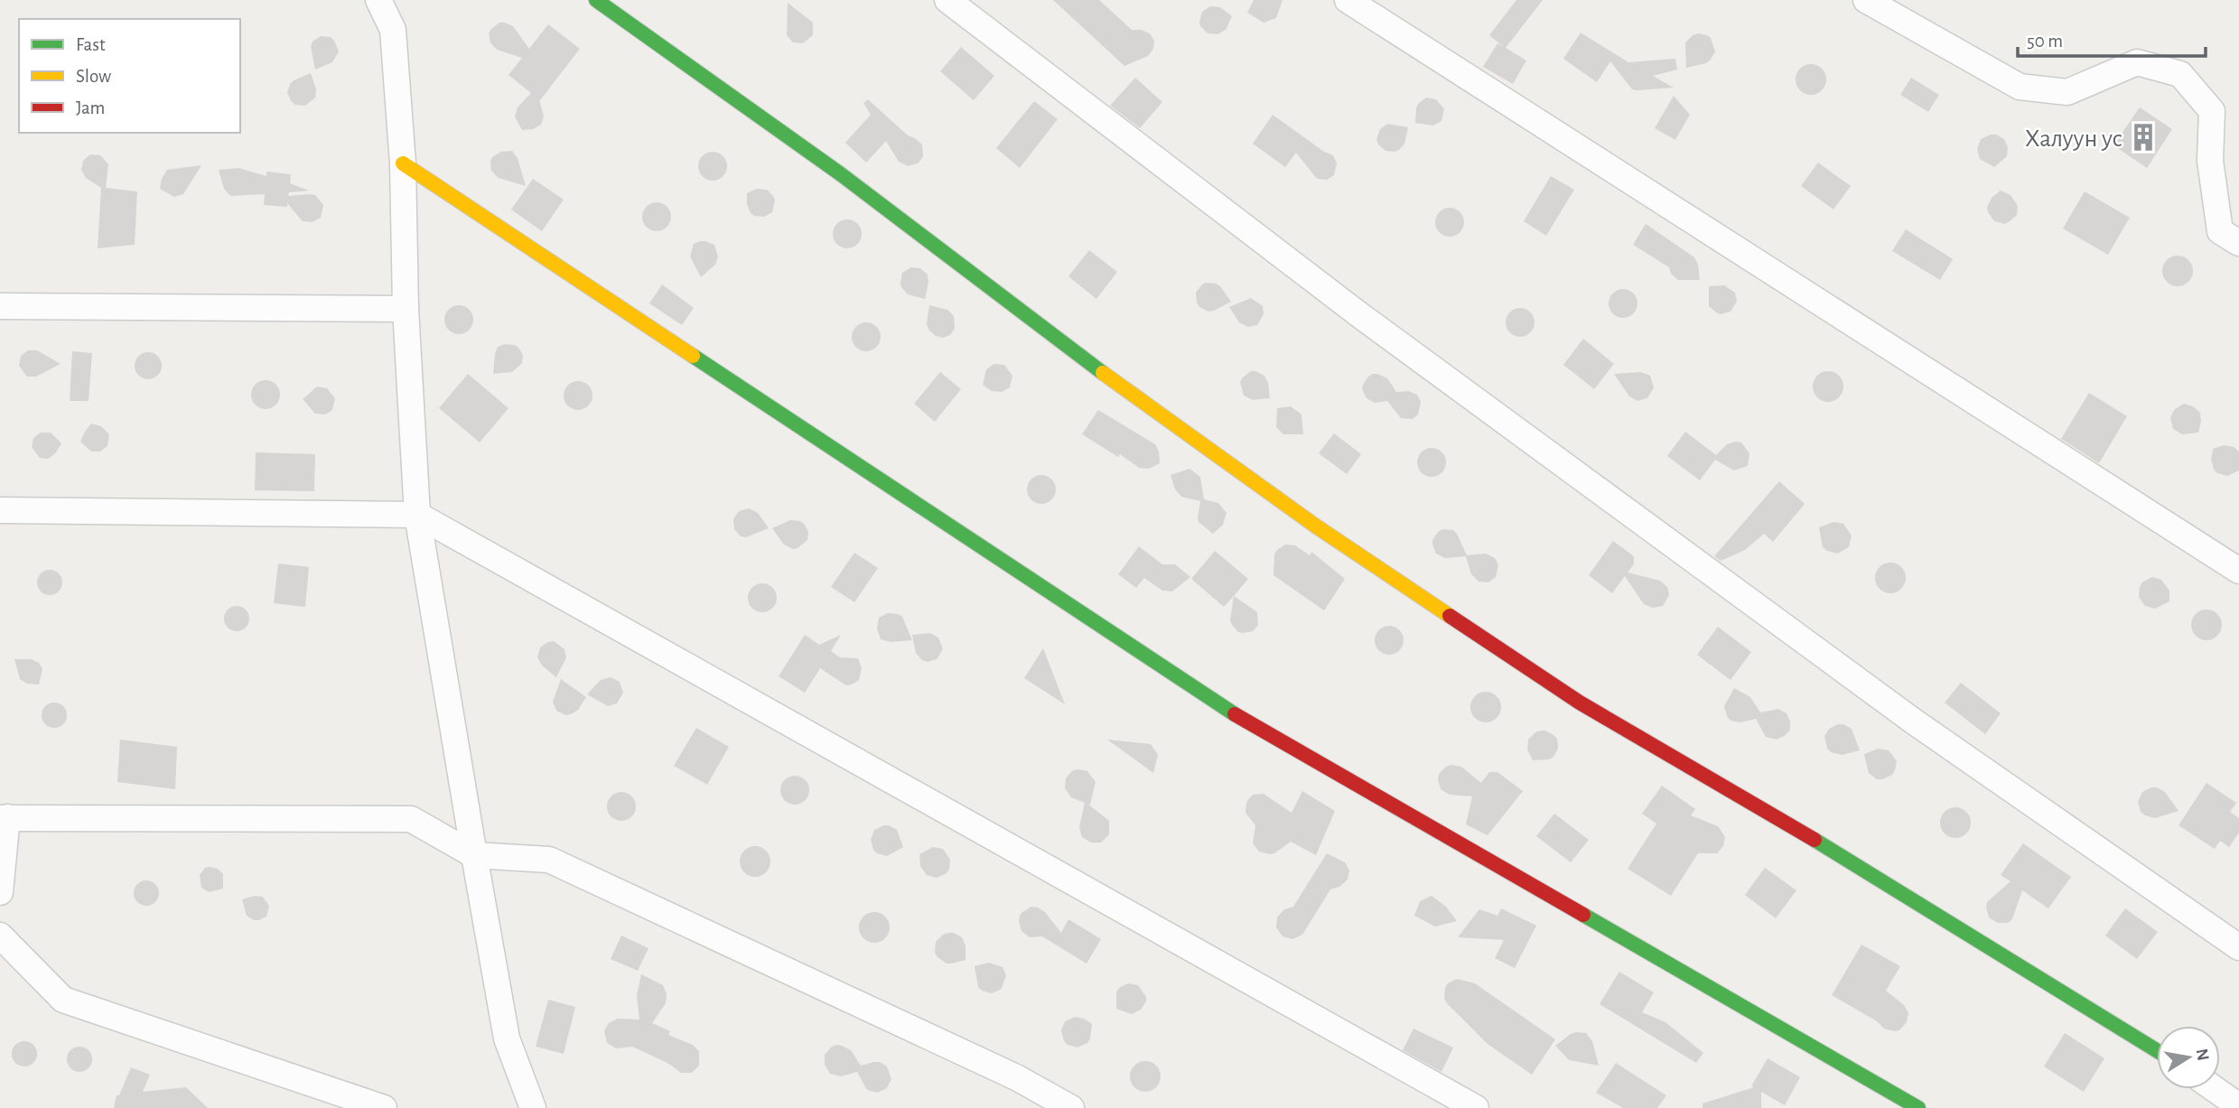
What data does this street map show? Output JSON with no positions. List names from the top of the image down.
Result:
{
  "places": {
    "building": ["Халуун ус"]
  },
  "legend": ["Fast", "Slow", "Jam"],
  "scale_bar": "50 m",
  "north": "right"
}
